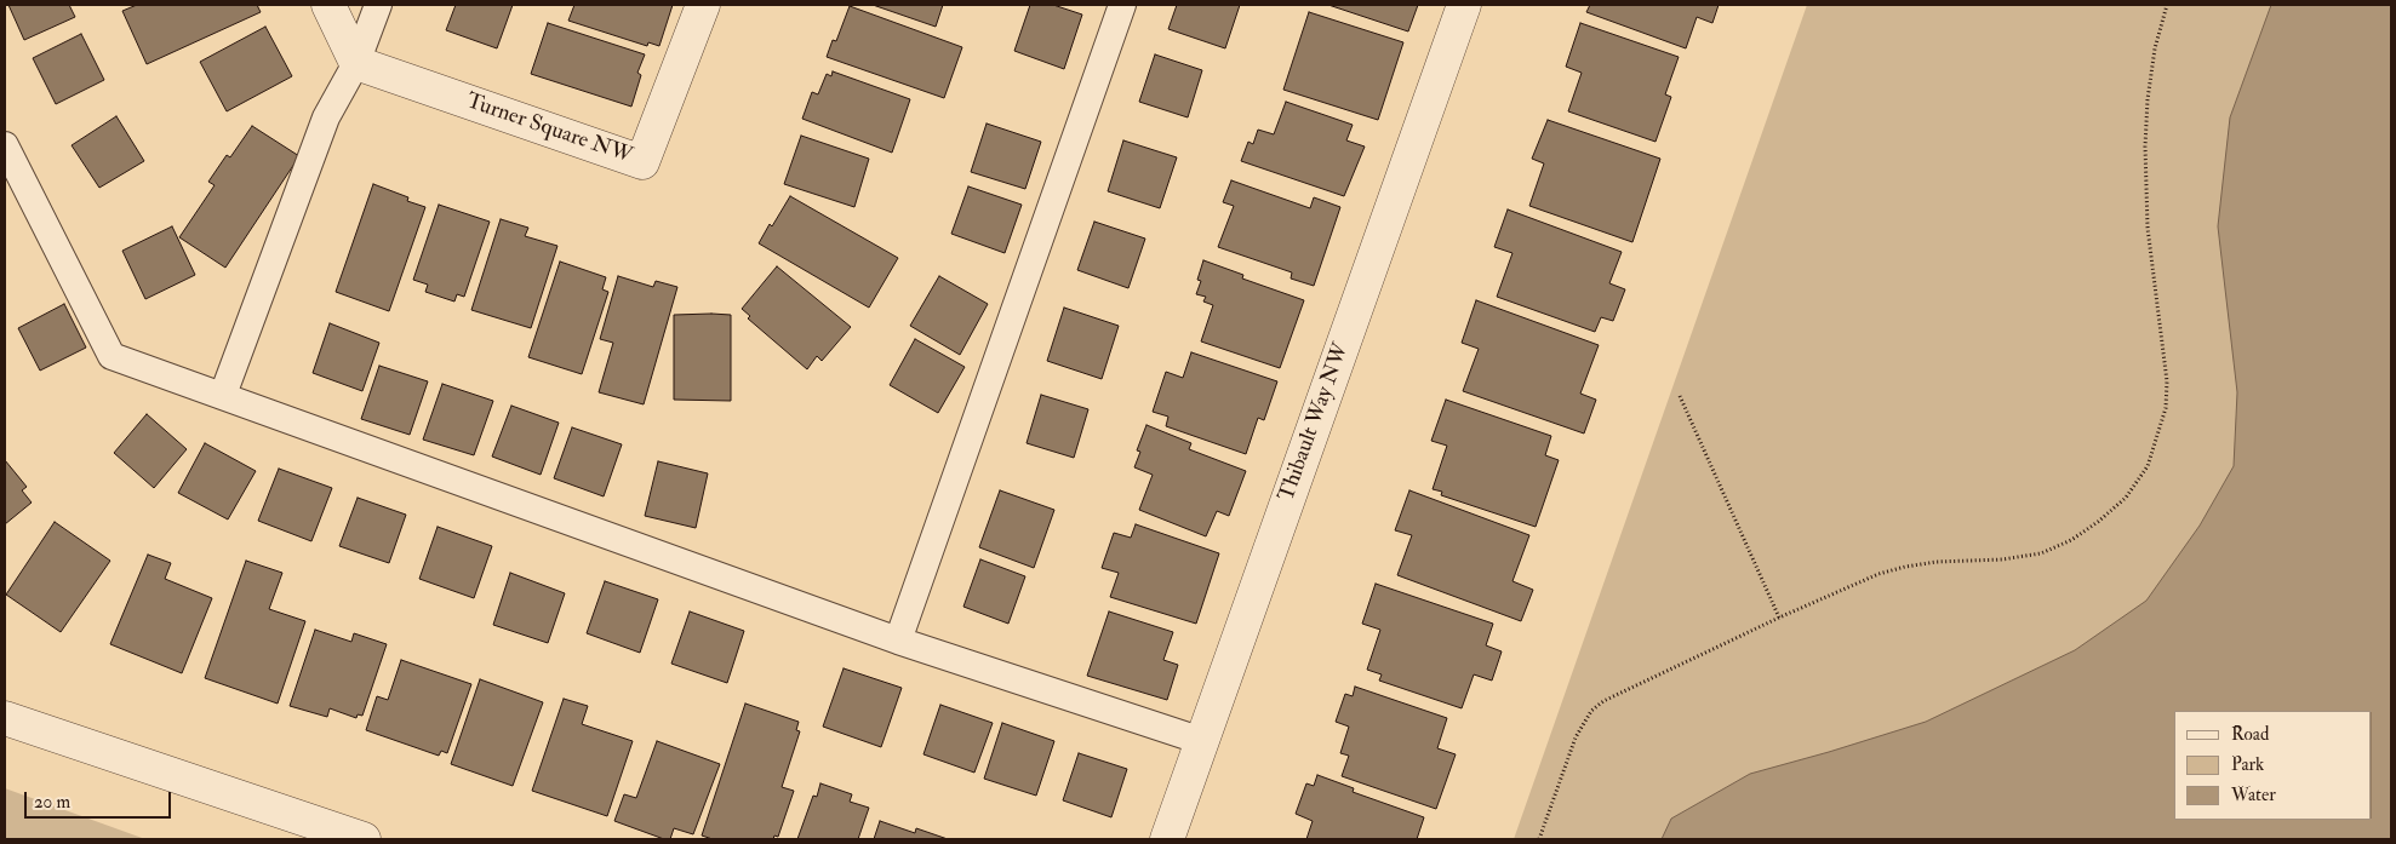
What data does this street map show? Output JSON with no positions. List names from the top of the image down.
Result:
{
  "streets": {
    "street": ["Turner Square NW", "Thibault Way NW"]
  },
  "legend": ["Road", "Park", "Water"],
  "scale_bar": "20 m"
}
